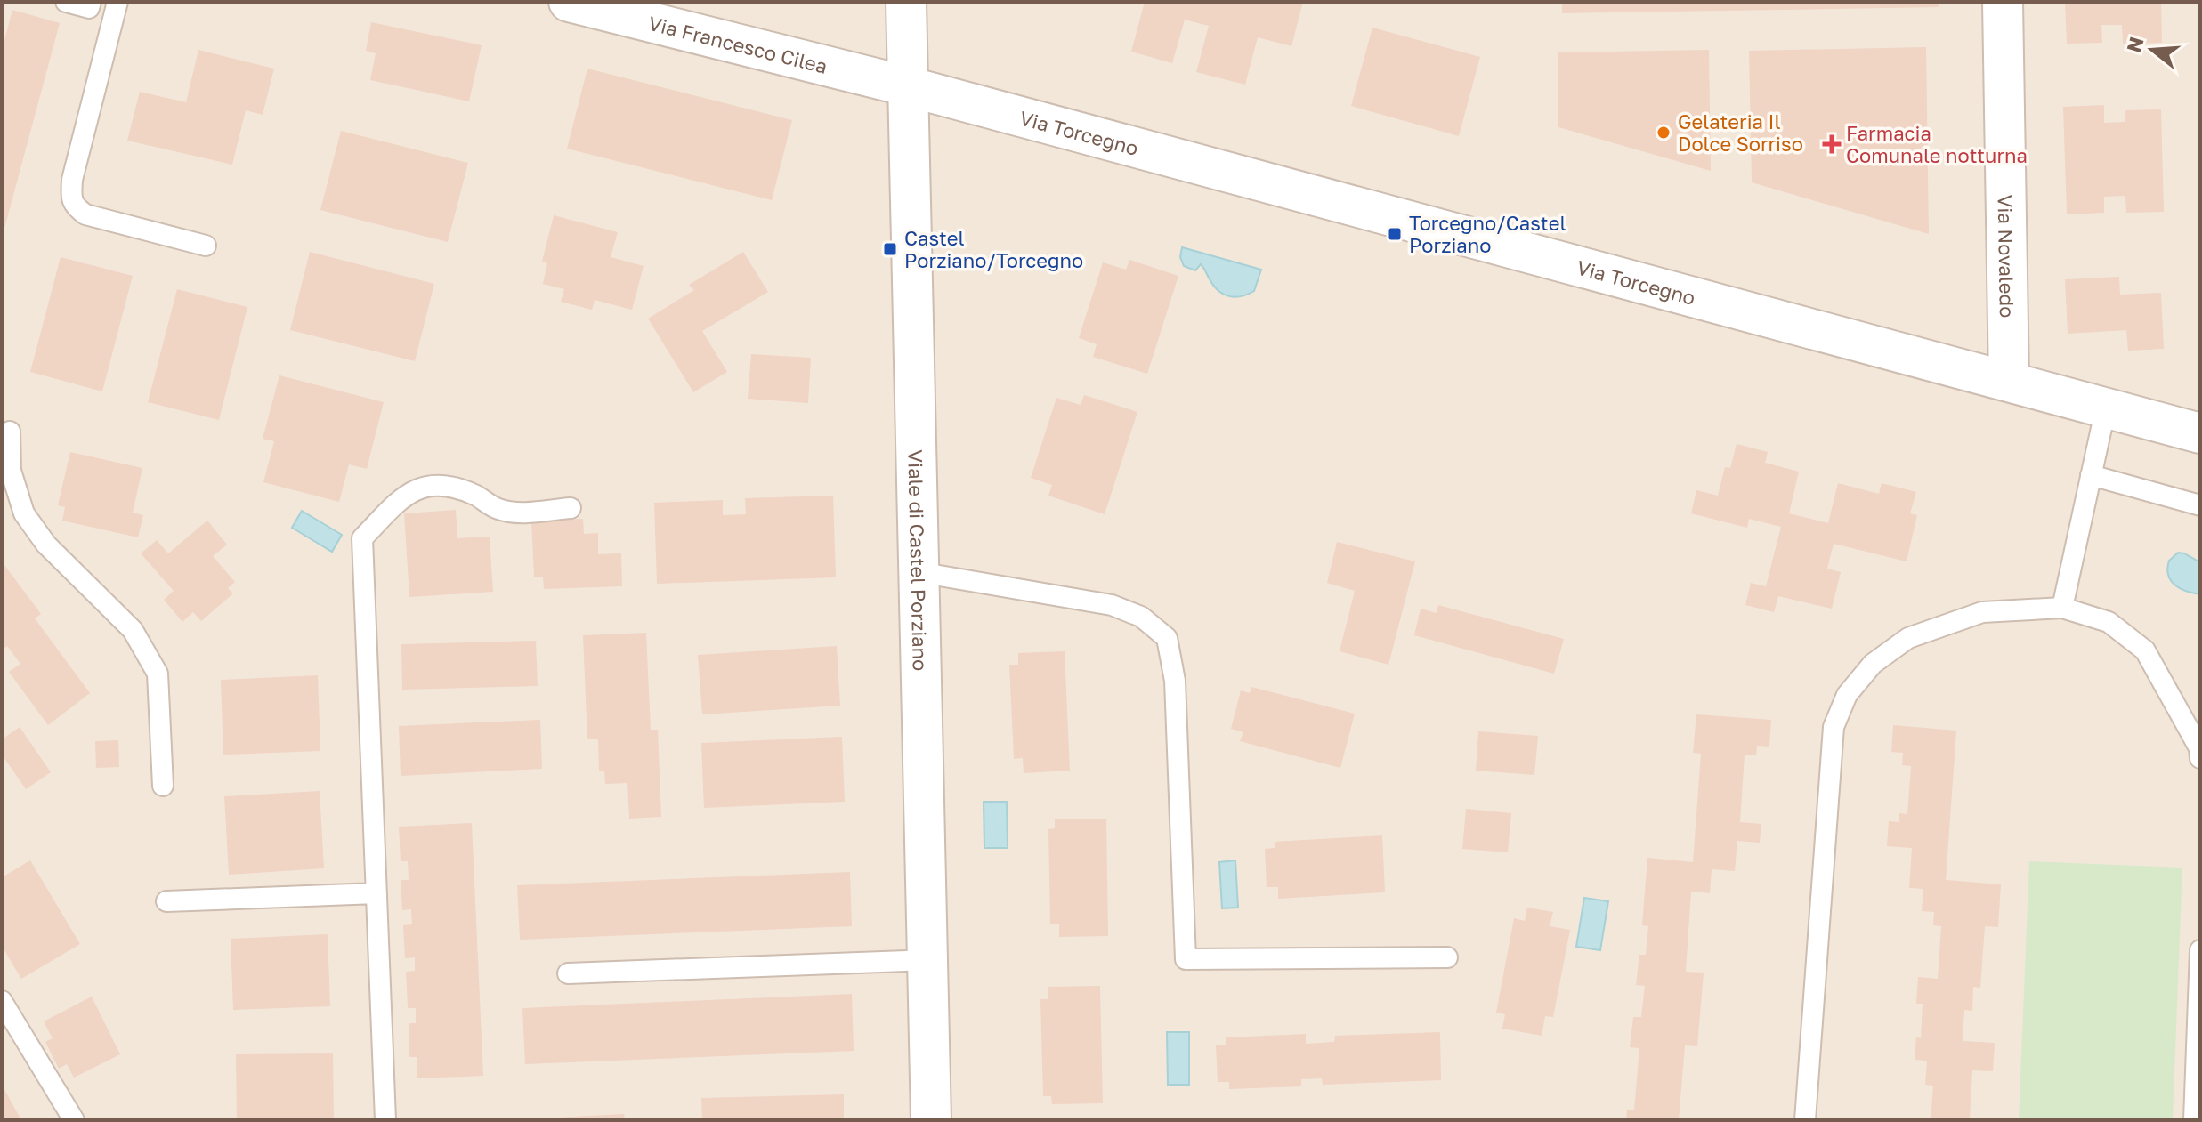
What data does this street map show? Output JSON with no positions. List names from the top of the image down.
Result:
{
  "streets": {
    "street": [
      "Via Francesco Cilea",
      "Via Torcegno",
      "Via Novaledo",
      "Viale di Castel Porziano"
    ]
  },
  "crossings": [
    ["Via Francesco Cilea", "Via Torcegno"],
    ["Via Francesco Cilea", "Viale di Castel Porziano"],
    ["Via Torcegno", "Via Novaledo"],
    ["Via Torcegno", "Viale di Castel Porziano"]
  ],
  "places": {
    "other": ["Gelateria Il Dolce Sorriso"],
    "health": ["Farmacia Comunale notturna"],
    "transit": ["Torcegno/Castel Porziano", "Castel Porziano/Torcegno"]
  },
  "north": "left"
}
